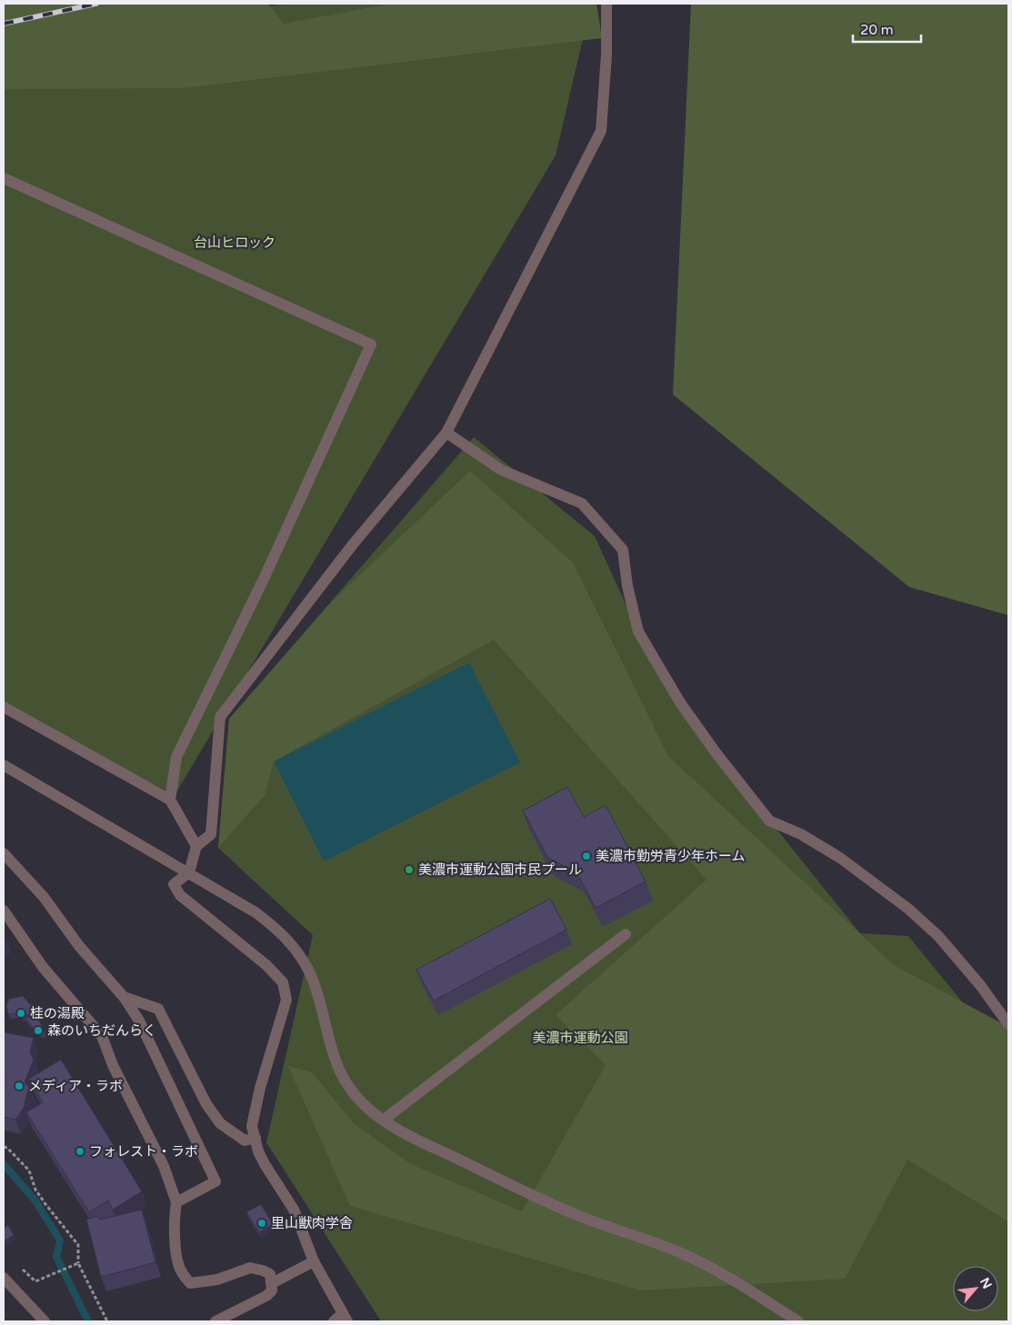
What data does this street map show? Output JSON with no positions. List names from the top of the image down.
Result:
{
  "parks": ["台山ヒロック", "美濃市運動公園"],
  "places": [
    "美濃市勤労青少年ホーム",
    "美濃市運動公園市民プール",
    "桂の湯殿",
    "森のいちだんらく",
    "メディア・ラボ",
    "フォレスト・ラボ",
    "里山獣肉学舎"
  ],
  "scale_bar": "20 m",
  "north": "top right"
}
